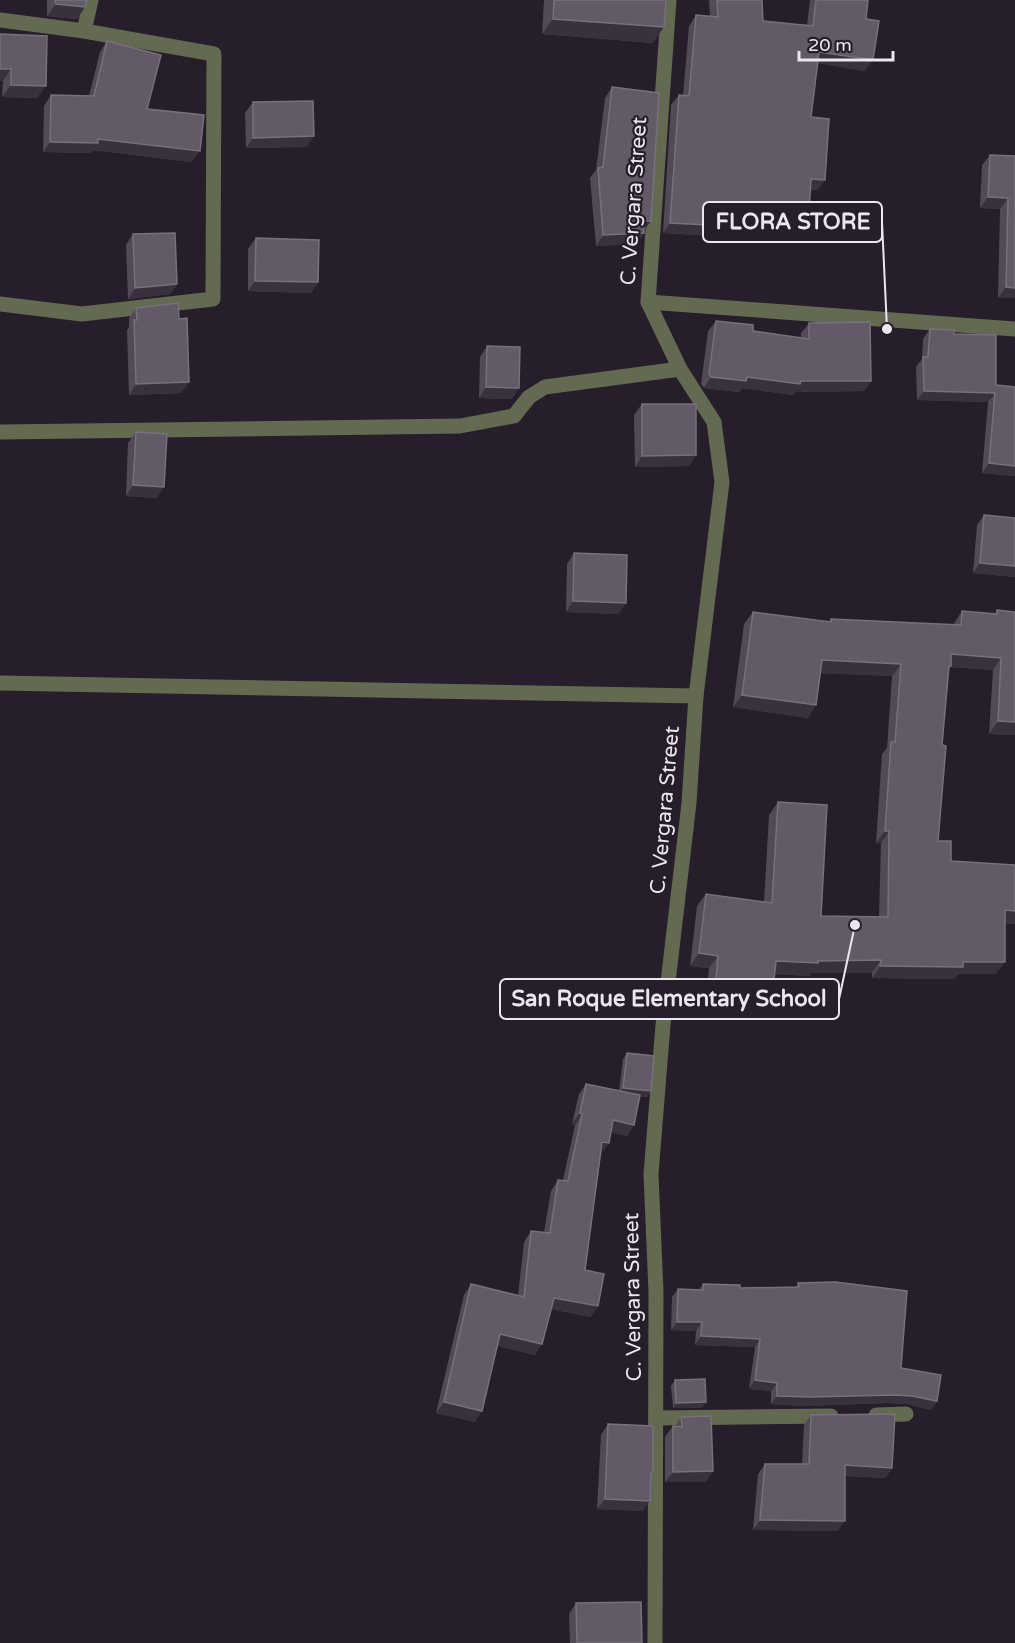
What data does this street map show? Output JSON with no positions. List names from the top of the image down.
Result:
{
  "streets": {
    "street": ["C. Vergara Street"]
  },
  "places": ["FLORA STORE", "San Roque Elementary School"],
  "scale_bar": "20 m"
}
